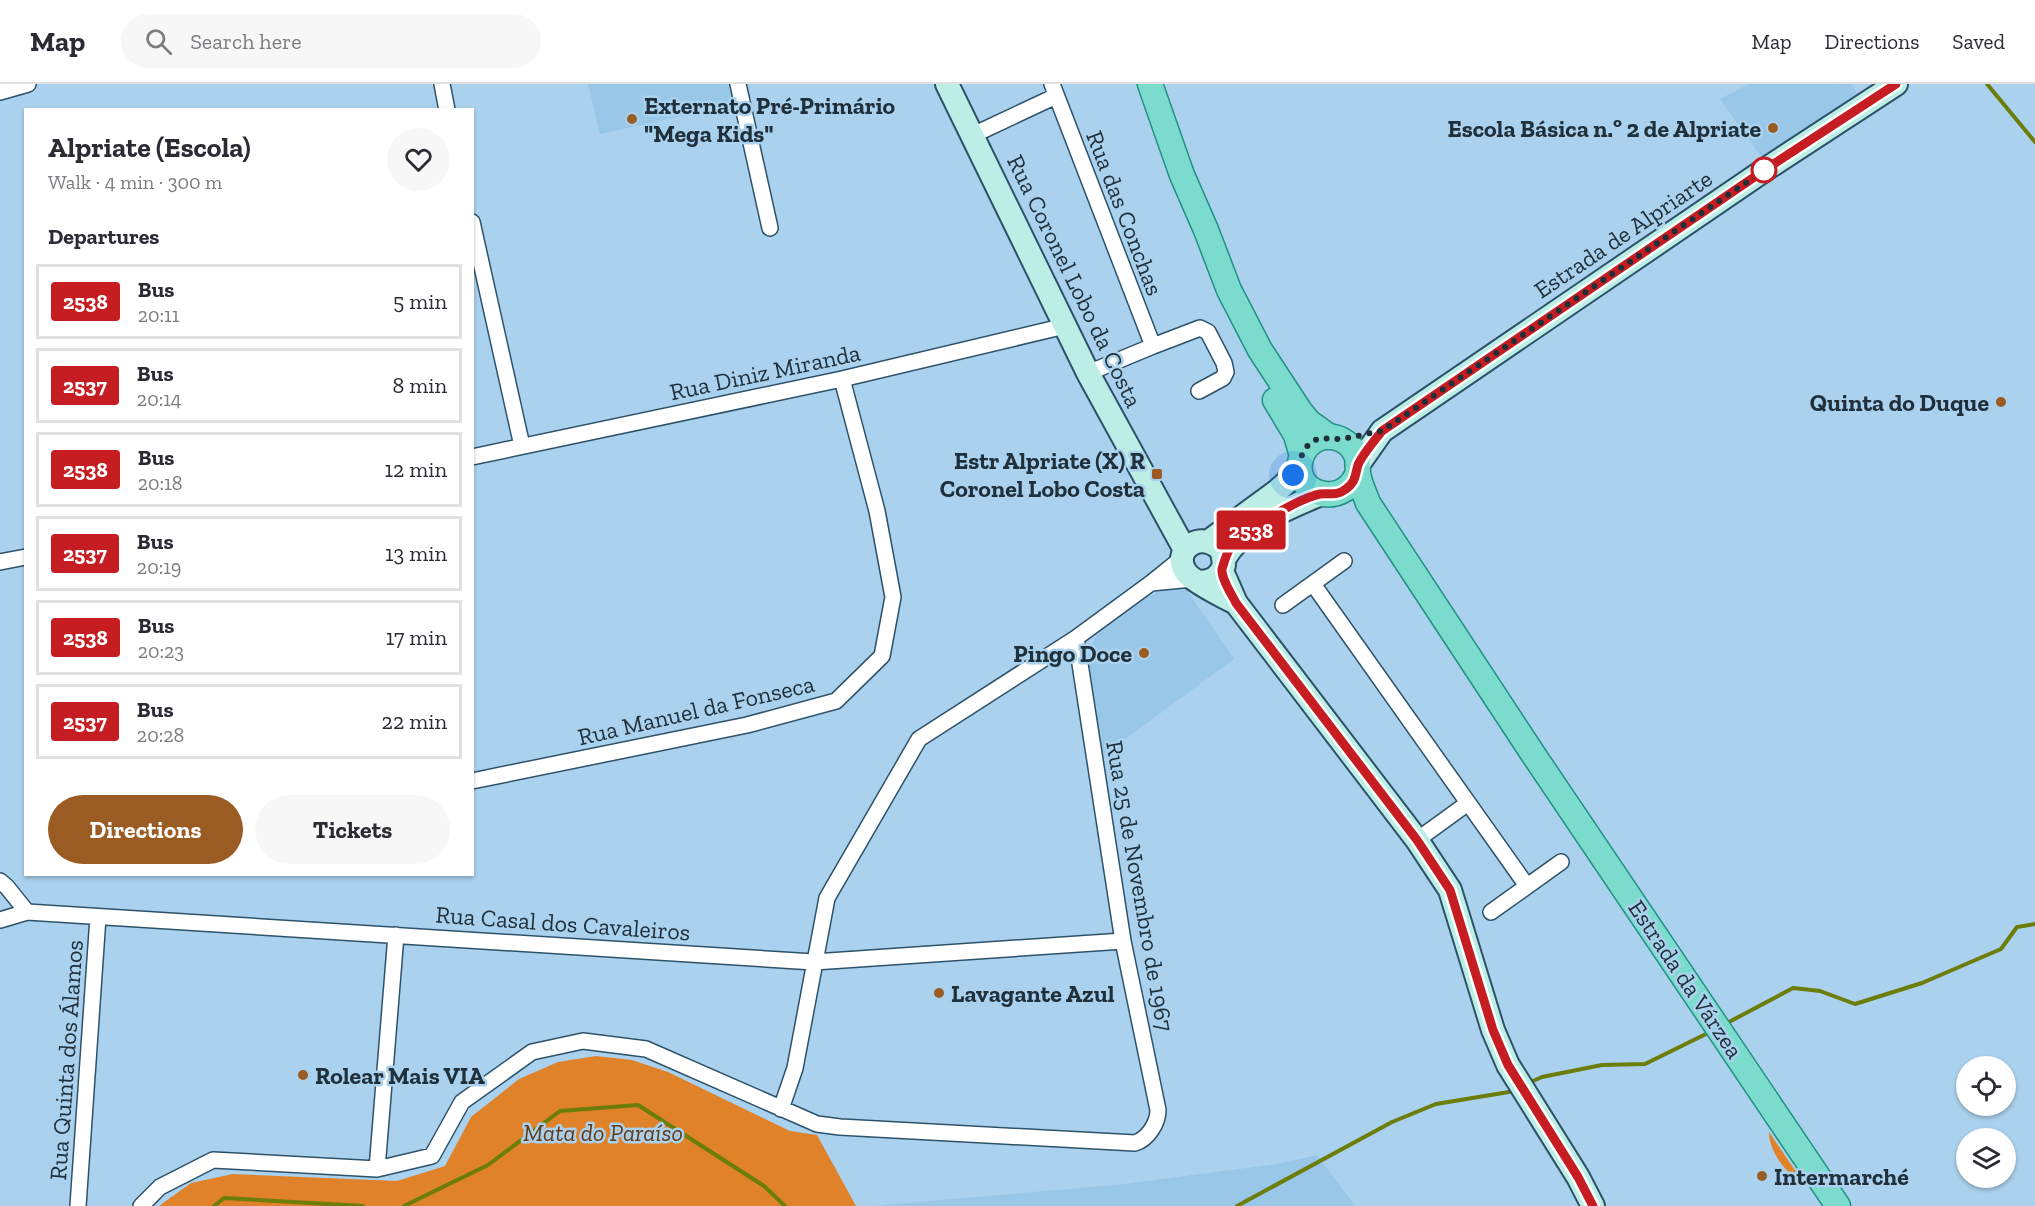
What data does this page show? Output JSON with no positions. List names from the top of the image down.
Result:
{
  "streets": {
    "main road": ["Estrada da Várzea"],
    "street": [
      "Rua das Conchas",
      "Estrada de Alpriarte",
      "Rua Coronel Lobo da Costa",
      "Rua Diniz Miranda",
      "Rua Manuel da Fonseca",
      "Rua 25 de Novembro de 1967",
      "Rua Casal dos Cavaleiros",
      "Rua Quinta dos Álamos"
    ]
  },
  "crossings": [
    ["Rua das Conchas", "Rua Coronel Lobo da Costa"],
    ["Estrada de Alpriarte", "Estrada da Várzea"],
    ["Rua Coronel Lobo da Costa", "Rua Diniz Miranda"],
    ["Rua Diniz Miranda", "Rua Manuel da Fonseca"],
    ["Rua 25 de Novembro de 1967", "Rua Casal dos Cavaleiros"],
    ["Rua Casal dos Cavaleiros", "Rua Quinta dos Álamos"]
  ],
  "parks": ["Mata do Paraíso"],
  "places": {
    "other": [
      "Externato Pré-Primário \"Mega Kids\"",
      "Escola Básica n.º 2 de Alpriate",
      "Quinta do Duque",
      "Pingo Doce",
      "Lavagante Azul",
      "Rolear Mais VIA",
      "Intermarché"
    ],
    "transit": ["Estr Alpriate (X) R Coronel Lobo Costa"]
  },
  "lines": ["bus line 2538"],
  "page": {
    "header": "Map",
    "search": "Search here",
    "nav": ["Map", "Directions", "Saved"],
    "on_map": "2538",
    "heading": [
      ["Alpriate (Escola)", "Walk · 4 min · 300 m"],
      "Departures"
    ],
    "list": [
      {
        "mark": "2538",
        "name": "Bus",
        "note": "20:11",
        "value": "5 min"
      },
      {
        "mark": "2537",
        "name": "Bus",
        "note": "20:14",
        "value": "8 min"
      },
      {
        "mark": "2538",
        "name": "Bus",
        "note": "20:18",
        "value": "12 min"
      },
      {
        "mark": "2537",
        "name": "Bus",
        "note": "20:19",
        "value": "13 min"
      },
      {
        "mark": "2538",
        "name": "Bus",
        "note": "20:23",
        "value": "17 min"
      },
      {
        "mark": "2537",
        "name": "Bus",
        "note": "20:28",
        "value": "22 min"
      }
    ],
    "buttons": ["Directions", "Tickets"]
  }
}
